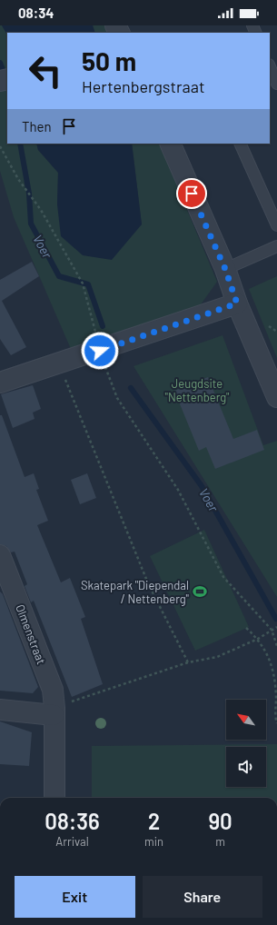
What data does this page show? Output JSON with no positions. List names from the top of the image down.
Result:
{
  "streets": {
    "street": ["Olmenstraat"]
  },
  "water": ["Voer"],
  "parks": ["Jeugdsite \"Nettenberg\""],
  "places": {
    "sports": ["Skatepark \"Diependal / Nettenberg\""]
  },
  "north": "top left",
  "page": {
    "status": "08:34",
    "turn": ["50 m", "Hertenbergstraat"],
    "then": "Then",
    "eta": [
      "08:36",
      "Arrival",
      "2",
      "min",
      "90",
      "m"
    ],
    "buttons": ["Exit", "Share"]
  }
}
